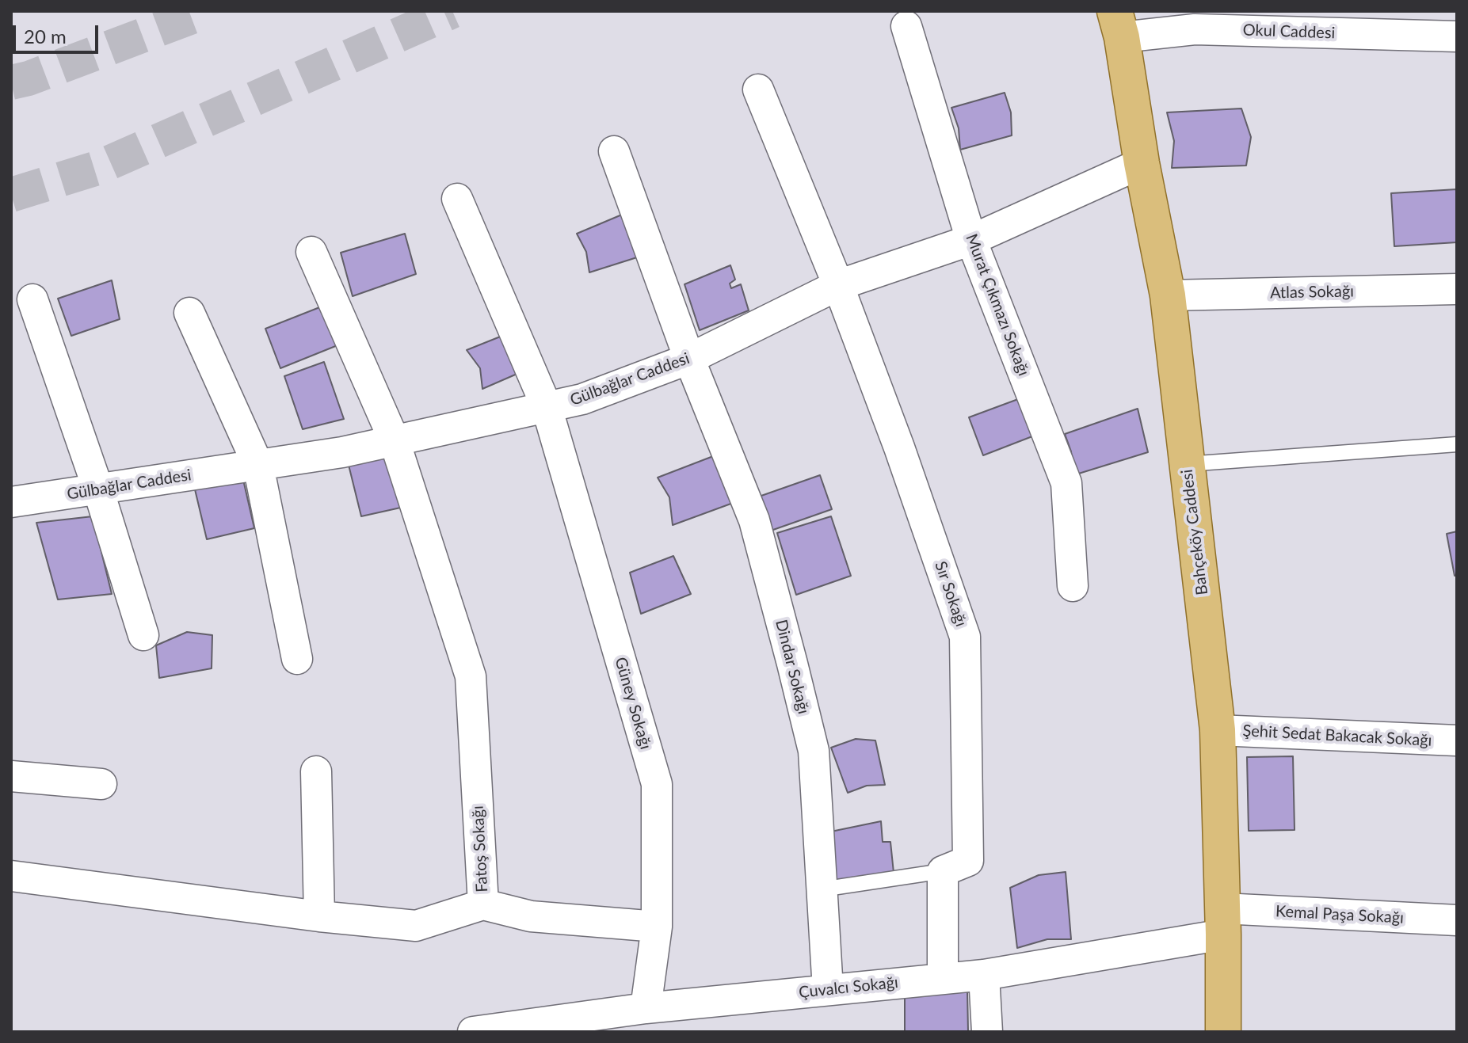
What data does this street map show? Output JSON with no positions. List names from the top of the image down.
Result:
{
  "streets": {
    "main road": ["Bahçeköy Caddesi"],
    "street": [
      "Okul Caddesi",
      "Atlas Sokağı",
      "Murat Çıkmazı Sokağı",
      "Gülbağlar Caddesi",
      "Sır Sokağı",
      "Dindar Sokağı",
      "Güney Sokağı",
      "Şehit Sedat Bakacak Sokağı",
      "Fatoş Sokağı",
      "Kemal Paşa Sokağı",
      "Çuvalcı Sokağı"
    ]
  },
  "crossings": [
    ["Okul Caddesi", "Bahçeköy Caddesi"],
    ["Atlas Sokağı", "Bahçeköy Caddesi"],
    ["Murat Çıkmazı Sokağı", "Gülbağlar Caddesi"],
    ["Gülbağlar Caddesi", "Bahçeköy Caddesi"],
    ["Gülbağlar Caddesi", "Sır Sokağı"],
    ["Gülbağlar Caddesi", "Dindar Sokağı"],
    ["Gülbağlar Caddesi", "Güney Sokağı"],
    ["Gülbağlar Caddesi", "Fatoş Sokağı"],
    ["Bahçeköy Caddesi", "Şehit Sedat Bakacak Sokağı"],
    ["Bahçeköy Caddesi", "Kemal Paşa Sokağı"],
    ["Bahçeköy Caddesi", "Çuvalcı Sokağı"],
    ["Dindar Sokağı", "Çuvalcı Sokağı"],
    ["Güney Sokağı", "Çuvalcı Sokağı"],
    ["Kemal Paşa Sokağı", "Çuvalcı Sokağı"]
  ],
  "scale_bar": "20 m"
}
